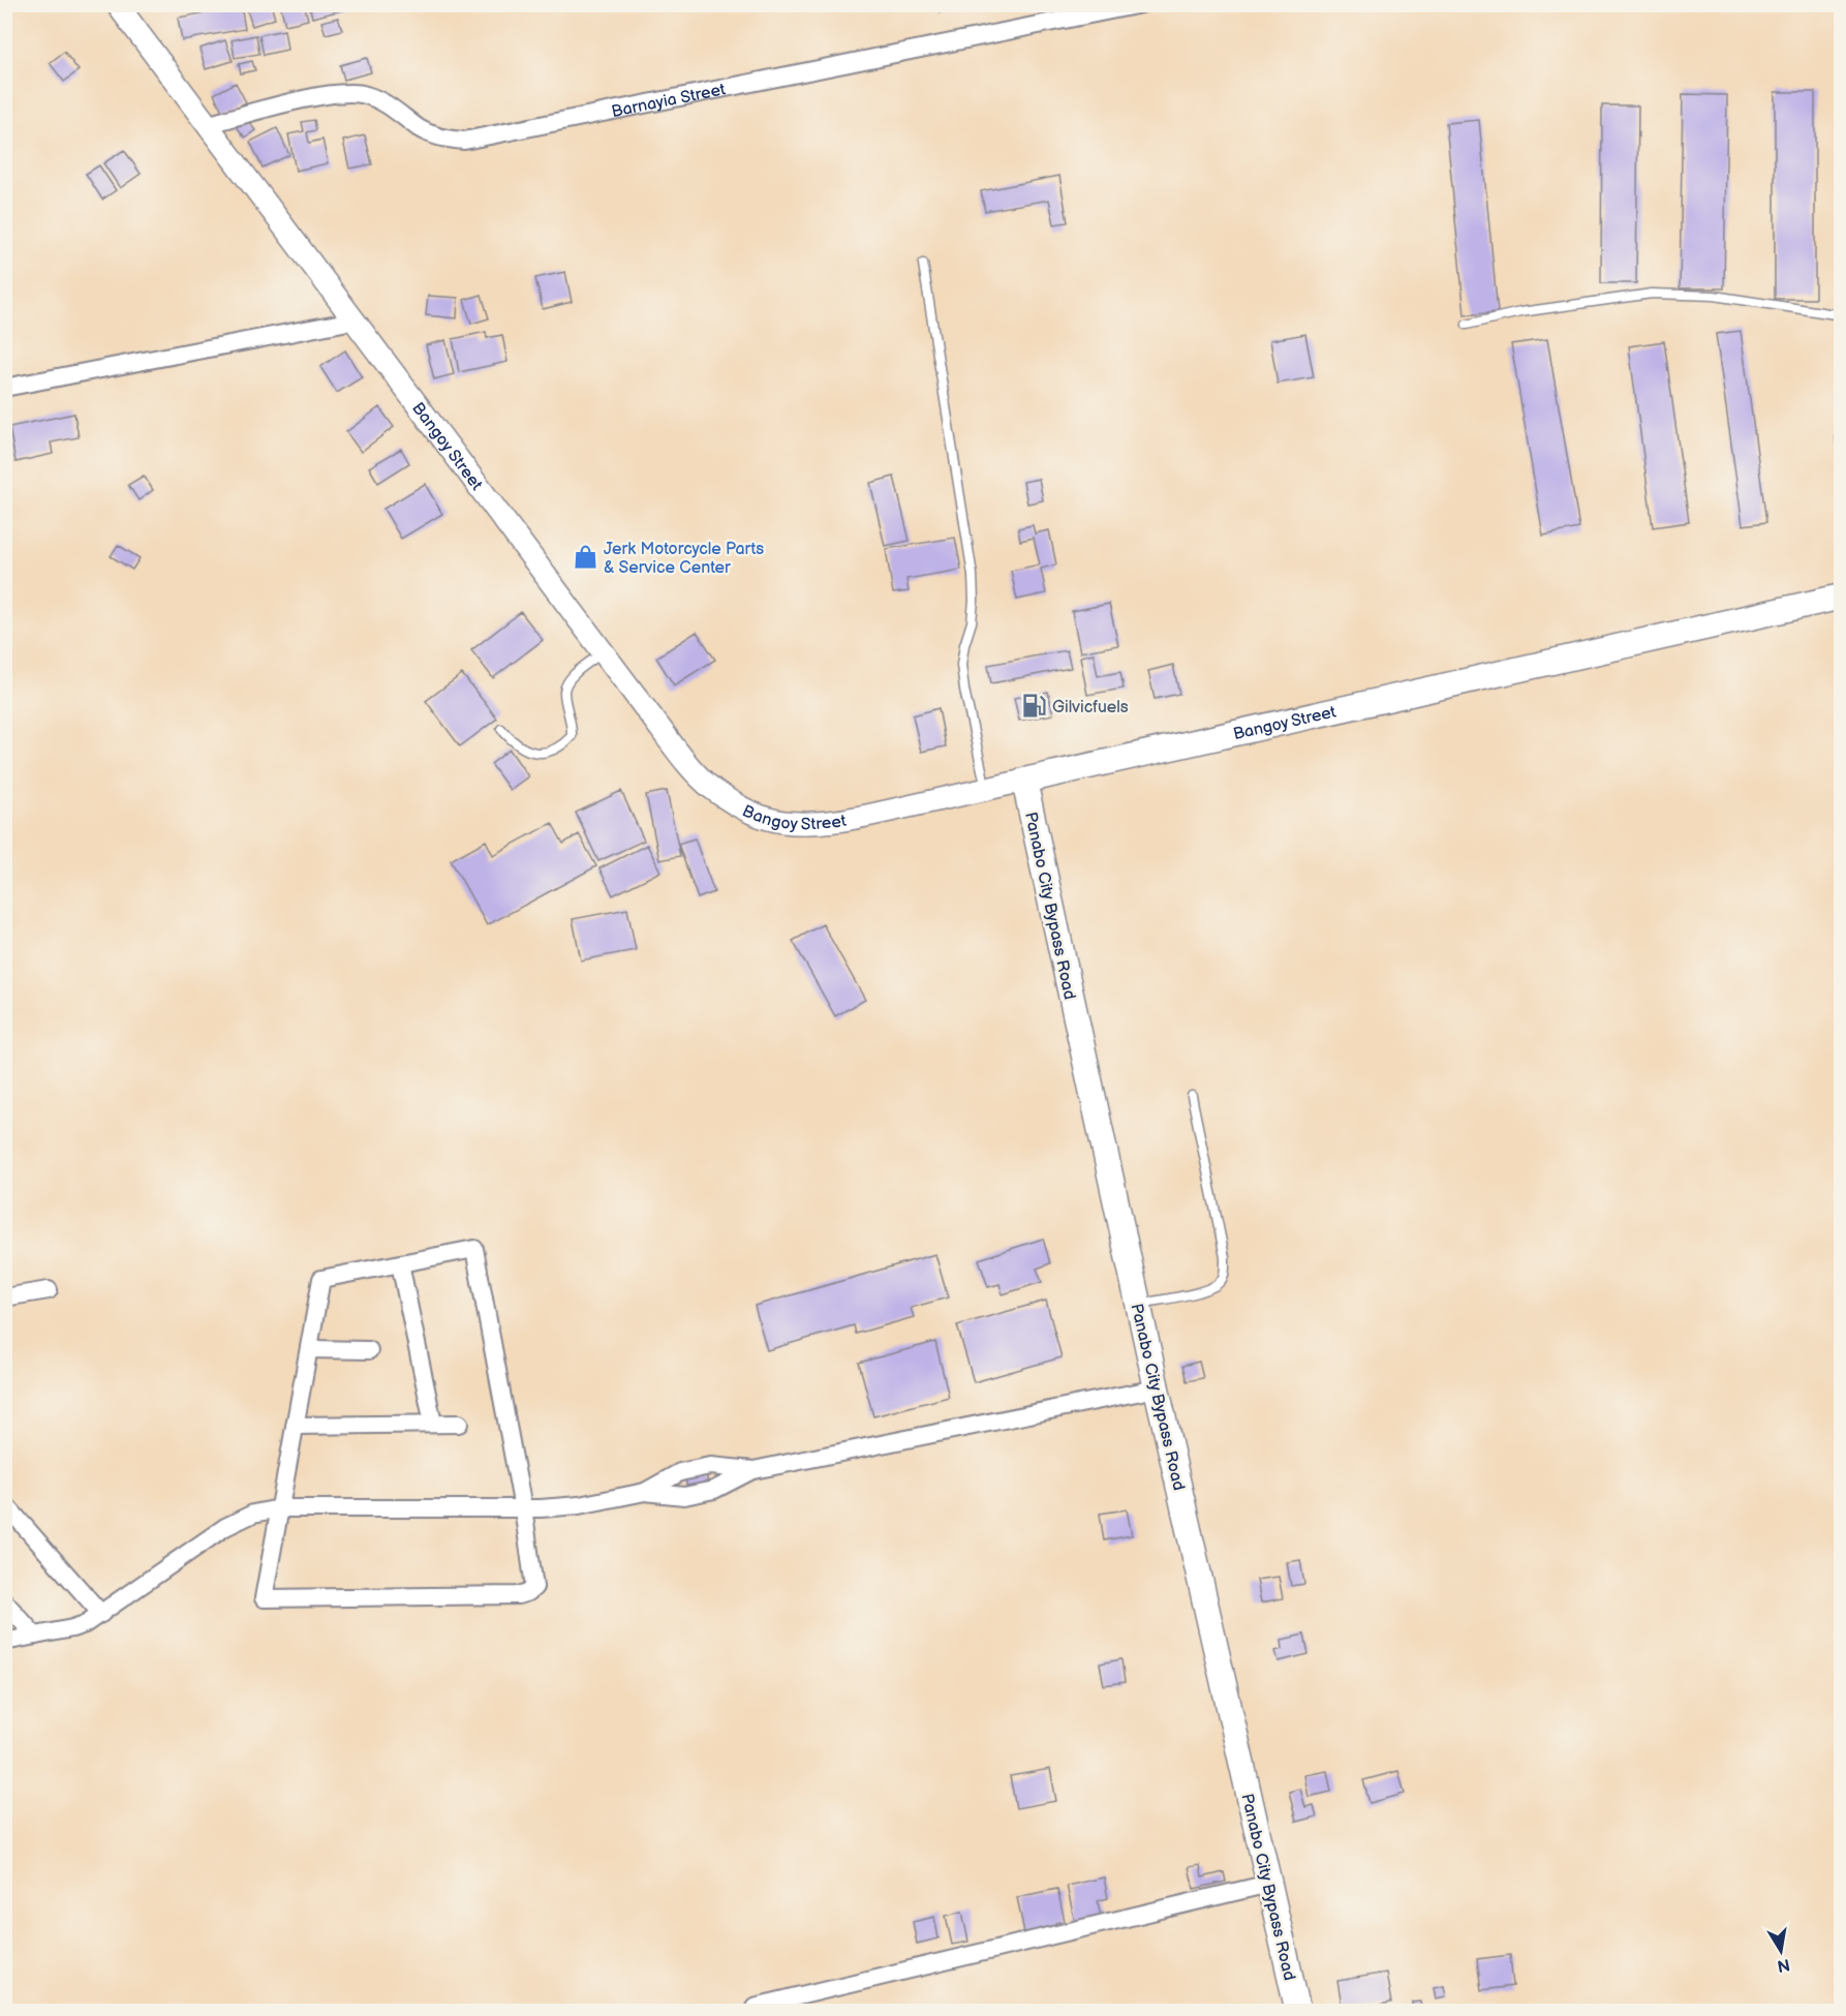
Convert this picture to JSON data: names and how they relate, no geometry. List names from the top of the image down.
{
  "streets": {
    "main road": ["Bangoy Street", "Panabo City Bypass Road"],
    "street": ["Barnayia Street"]
  },
  "crossings": [
    ["Barnayia Street", "Bangoy Street"],
    ["Bangoy Street", "Panabo City Bypass Road"]
  ],
  "places": {
    "shop": ["Jerk Motorcycle Parts & Service Center"],
    "fuel station": ["Gilvicfuels"]
  },
  "north": "bottom"
}
